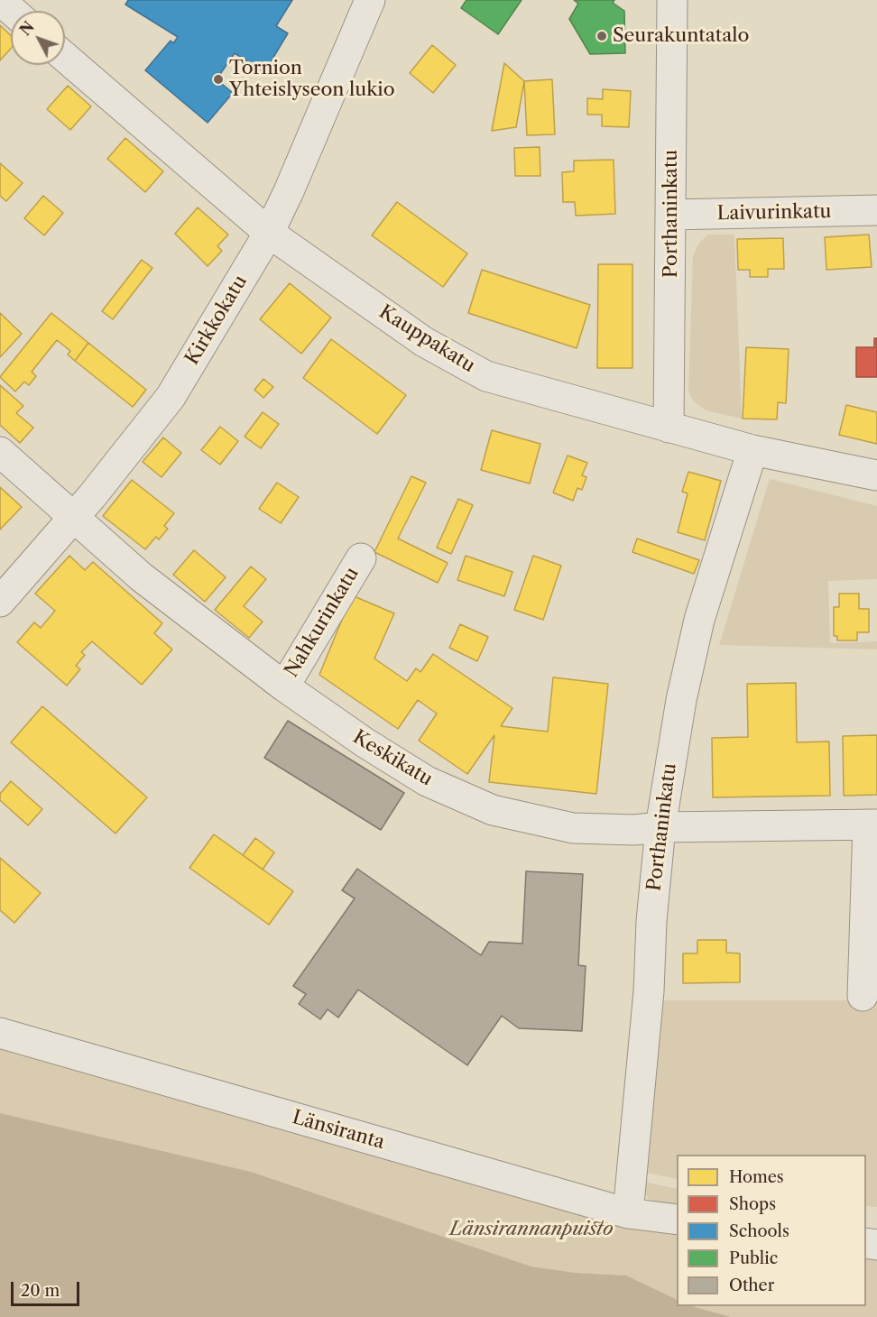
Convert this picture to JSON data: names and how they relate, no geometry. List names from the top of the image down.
{
  "streets": {
    "street": [
      "Laivurinkatu",
      "Porthaninkatu",
      "Kirkkokatu",
      "Kauppakatu",
      "Nahkurinkatu",
      "Keskikatu",
      "Länsiranta"
    ]
  },
  "crossings": [
    ["Laivurinkatu", "Porthaninkatu"],
    ["Porthaninkatu", "Kauppakatu"],
    ["Porthaninkatu", "Keskikatu"],
    ["Porthaninkatu", "Länsiranta"],
    ["Kirkkokatu", "Kauppakatu"],
    ["Kirkkokatu", "Keskikatu"],
    ["Nahkurinkatu", "Keskikatu"]
  ],
  "parks": ["Länsirannanpuisto"],
  "places": ["Seurakuntatalo", "Tornion Yhteislyseon lukio"],
  "legend": [
    "Homes",
    "Shops",
    "Schools",
    "Public",
    "Other"
  ],
  "scale_bar": "20 m",
  "north": "top left"
}
